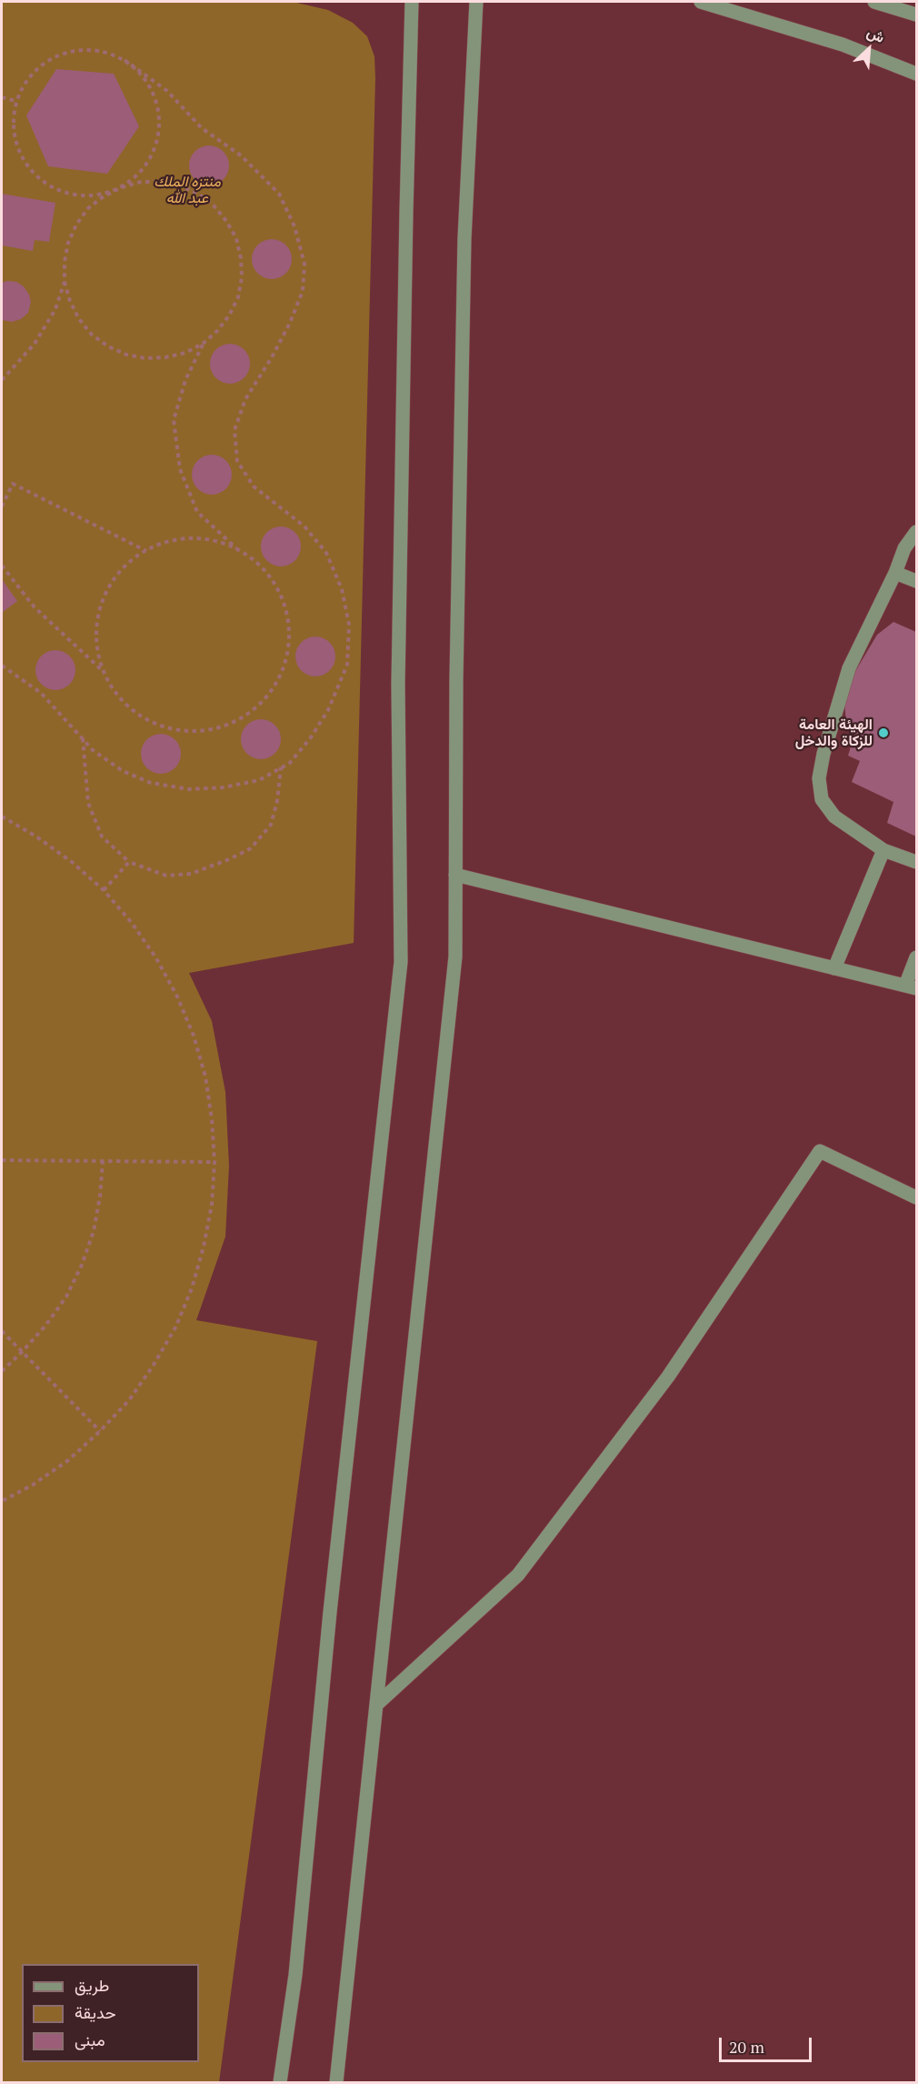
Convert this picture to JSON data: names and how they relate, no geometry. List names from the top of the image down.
{
  "parks": ["منتزه الملك عبد الله"],
  "places": ["الهيئة العامة للزكاة والدخل"],
  "legend": ["طريق", "حديقة", "مبنى"],
  "scale_bar": "20 m",
  "north": "top right"
}
